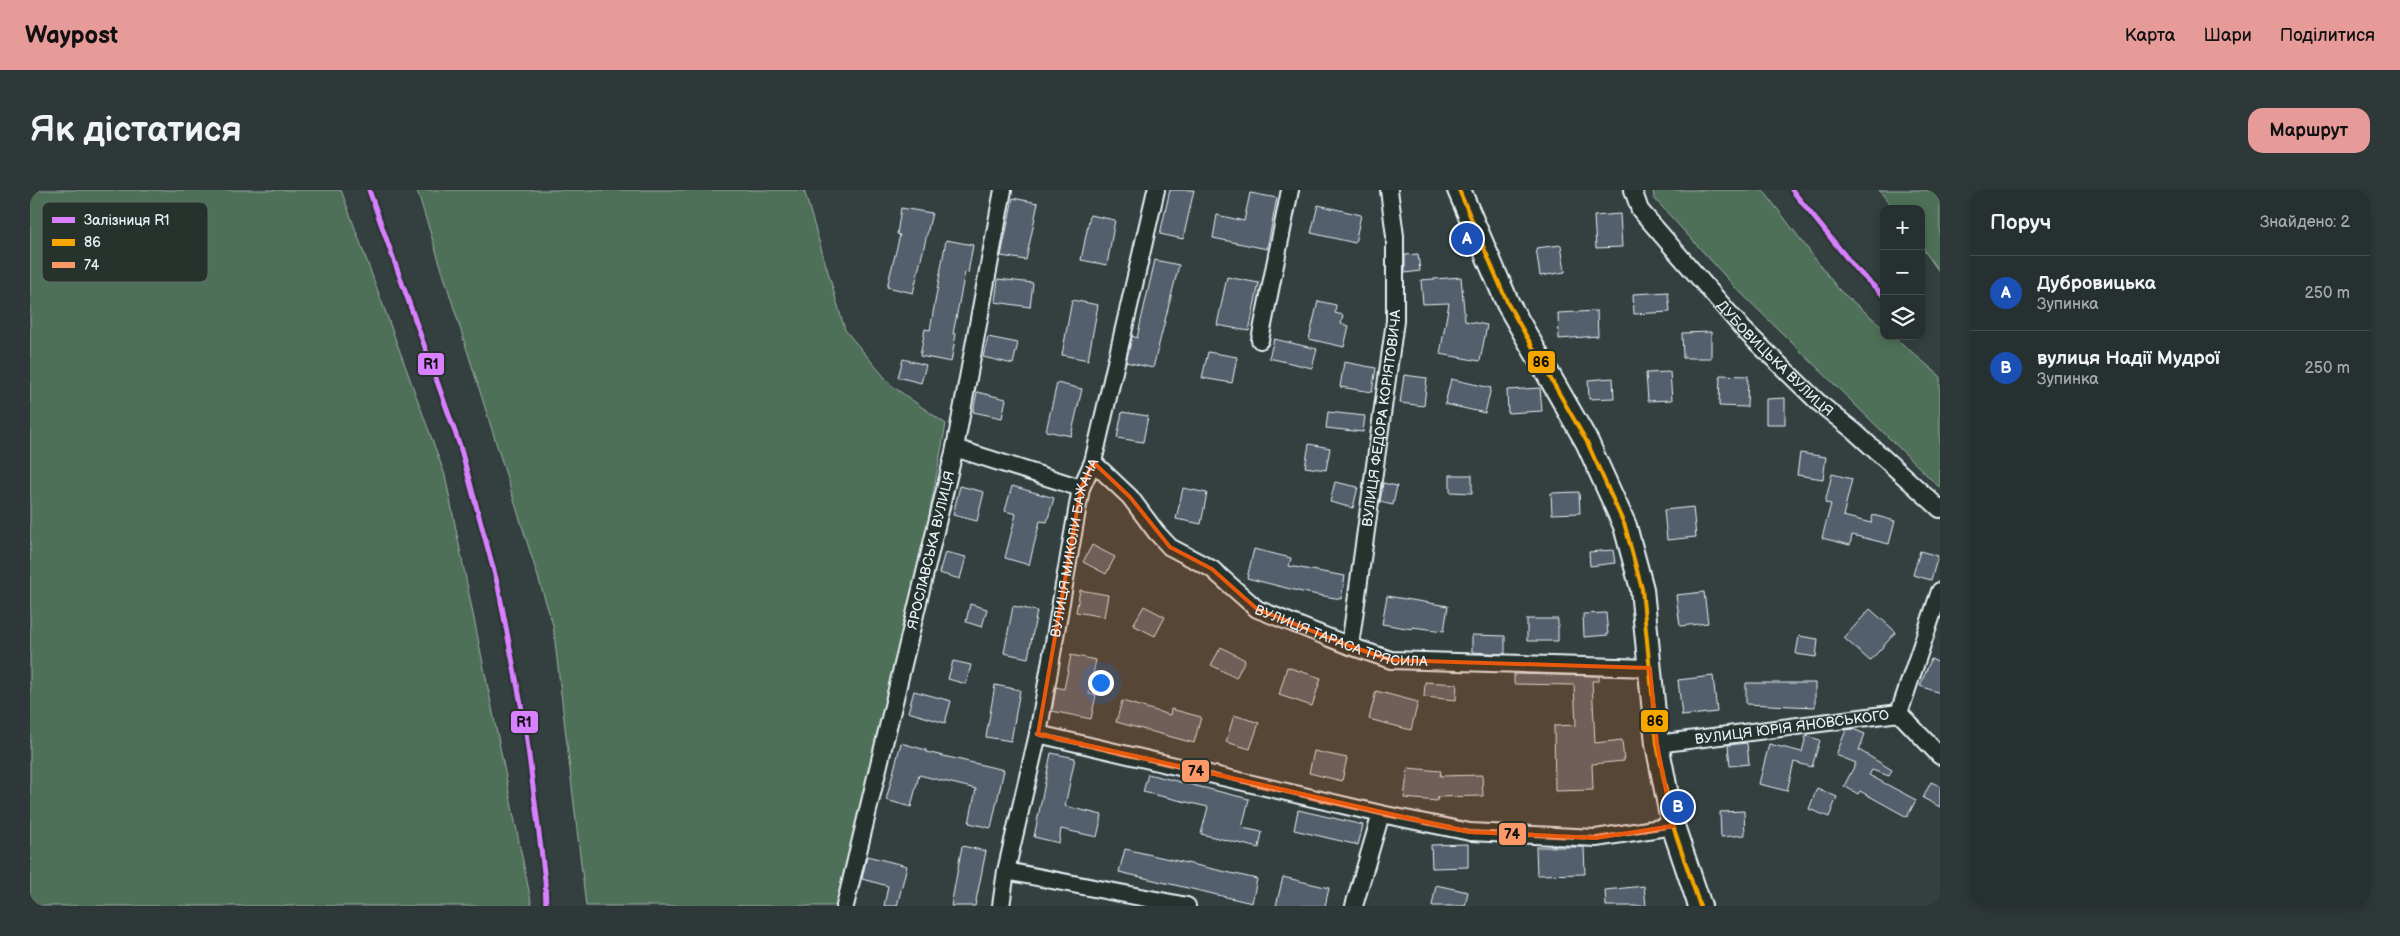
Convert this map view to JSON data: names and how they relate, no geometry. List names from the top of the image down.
{
  "streets": {
    "street": [
      "ДУБОВИЦЬКА ВУЛИЦЯ",
      "ВУЛИЦЯ ФЕДОРА КОРІЯТОВИЧА",
      "ВУЛИЦЯ МИКОЛИ БАЖАНА",
      "ЯРОСЛАВСЬКА ВУЛИЦЯ",
      "ВУЛИЦЯ ТАРАСА ТРЯСИЛА",
      "ВУЛИЦЯ ЮРІЯ ЯНОВСЬКОГО"
    ]
  },
  "crossings": [
    ["ВУЛИЦЯ ФЕДОРА КОРІЯТОВИЧА", "ВУЛИЦЯ ТАРАСА ТРЯСИЛА"],
    ["ВУЛИЦЯ МИКОЛИ БАЖАНА", "ВУЛИЦЯ ТАРАСА ТРЯСИЛА"]
  ],
  "lines": ["rail line R1", "transit line 86", "transit line 74"],
  "legend": ["Залізниця R1", "86", "74"],
  "page": {
    "header": "Waypost",
    "nav": ["Карта", "Шари", "Поділитися"],
    "buttons": "Маршрут",
    "title": "Як дістатися",
    "heading": ["Поруч", "Знайдено: 2"],
    "map_buttons": ["+", "−"],
    "pins": ["A", "B"],
    "list": [
      {
        "mark": "A",
        "name": "Дубровицька",
        "note": "Зупинка",
        "value": "250 m"
      },
      {
        "mark": "B",
        "name": "вулиця Надії Мудрої",
        "note": "Зупинка",
        "value": "250 m"
      }
    ]
  }
}
